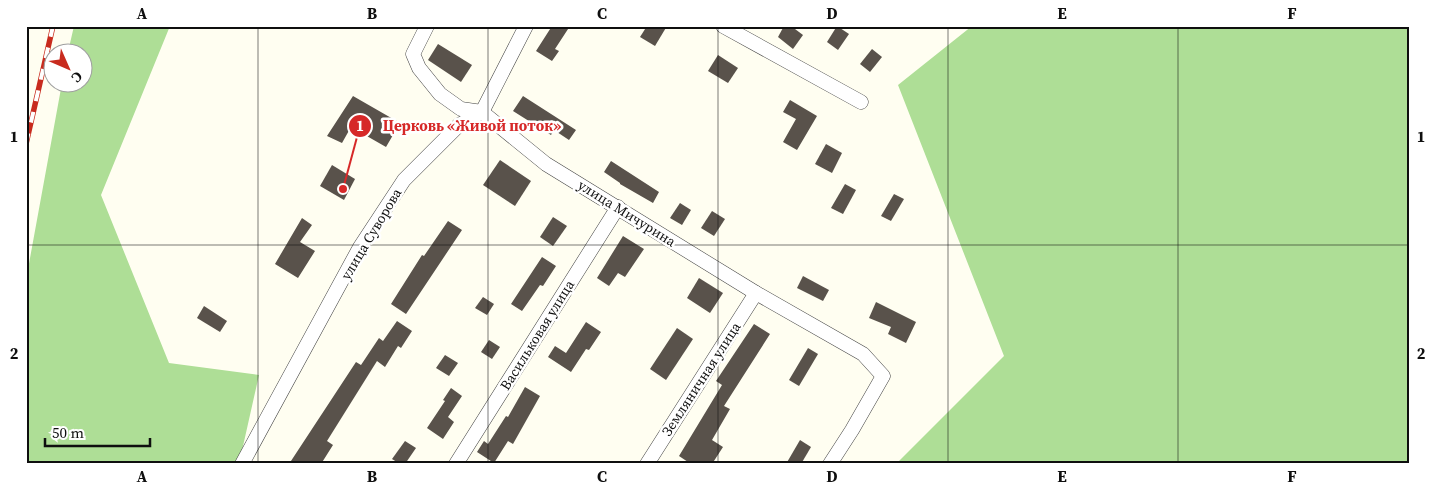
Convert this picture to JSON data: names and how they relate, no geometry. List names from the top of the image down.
{
  "streets": {
    "street": [
      "улица Мичурина",
      "улица Суворова",
      "Васильковая улица",
      "Земляничная улица"
    ]
  },
  "crossings": [
    ["улица Мичурина", "улица Суворова"],
    ["улица Мичурина", "Васильковая улица"],
    ["улица Мичурина", "Земляничная улица"]
  ],
  "places": ["Церковь «Живой поток»"],
  "scale_bar": "50 m",
  "north": "bottom right",
  "grid": {
    "columns": [
      "A",
      "B",
      "C",
      "D",
      "E",
      "F"
    ],
    "rows": ["1", "2"]
  }
}
